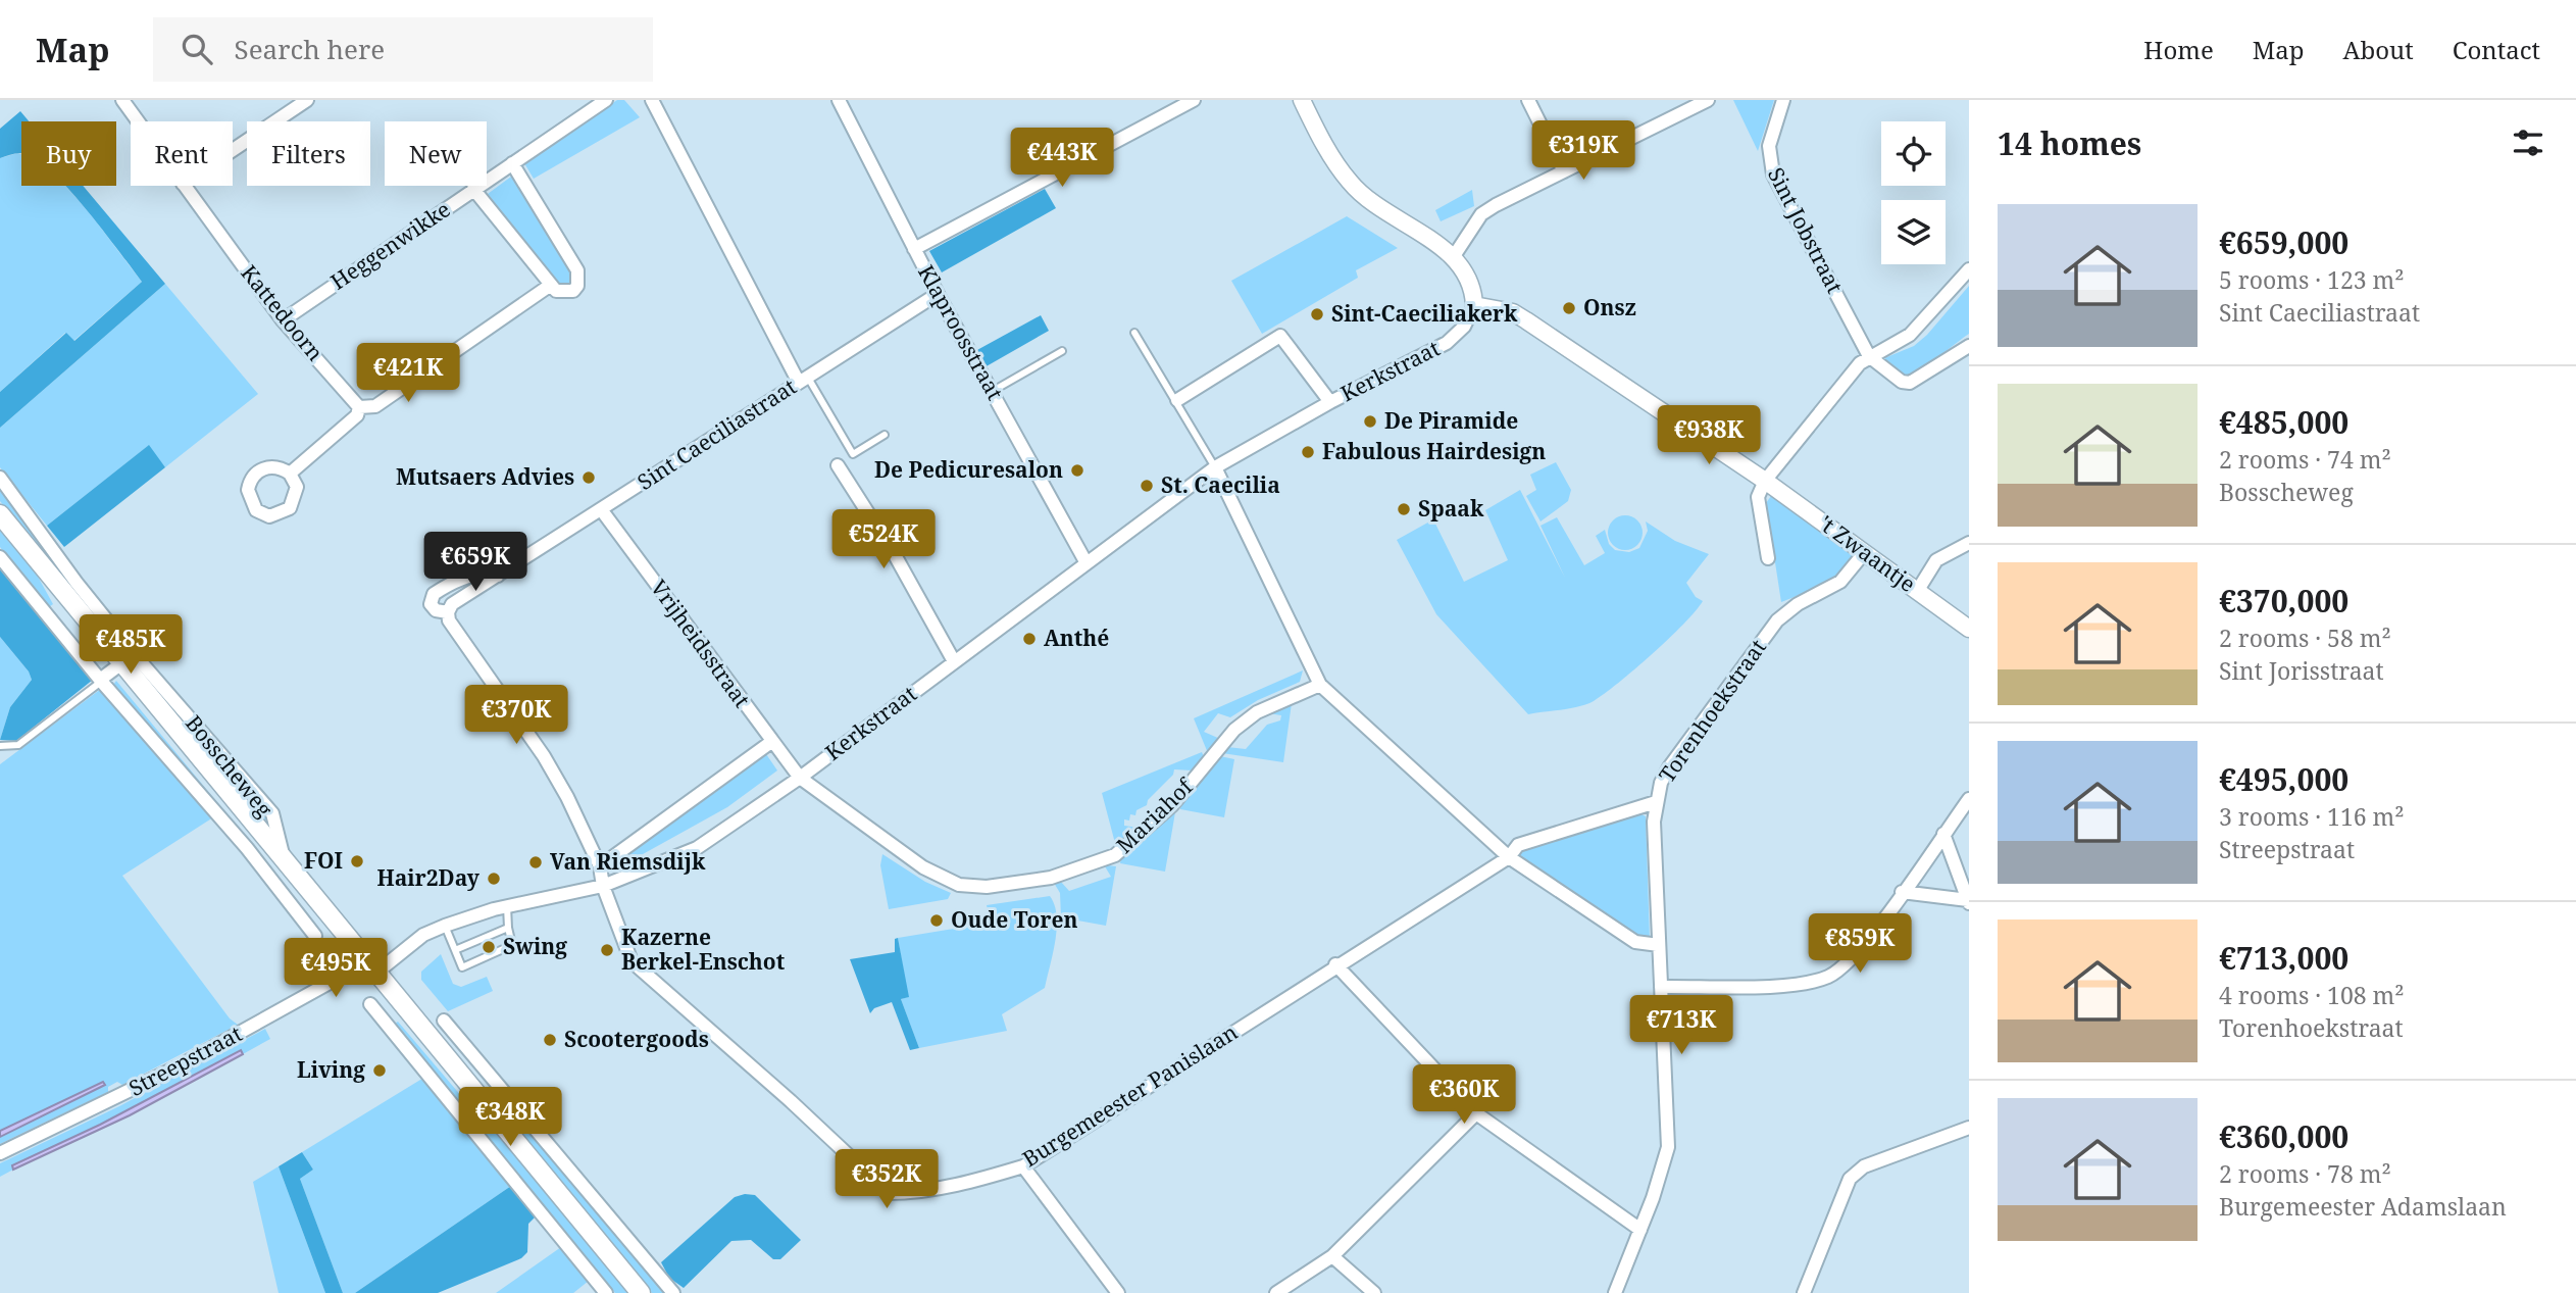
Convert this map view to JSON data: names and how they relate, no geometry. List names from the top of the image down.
{
  "streets": {
    "main road": ["Bosscheweg"],
    "street": [
      "Sint Jobstraat",
      "Heggenwikke",
      "Kattedoorn",
      "Klaproosstraat",
      "Kerkstraat",
      "Sint Caeciliastraat",
      "'t Zwaantje",
      "Vrijheidsstraat",
      "Torenhoekstraat",
      "Mariahof",
      "Streepstraat",
      "Burgemeester Panislaan"
    ]
  },
  "crossings": [
    ["Heggenwikke", "Kattedoorn"],
    ["Klaproosstraat", "Kerkstraat"],
    ["Klaproosstraat", "Sint Caeciliastraat"],
    ["Kerkstraat", "'t Zwaantje"],
    ["Kerkstraat", "Vrijheidsstraat"],
    ["Kerkstraat", "Bosscheweg"],
    ["Kerkstraat", "Mariahof"],
    ["Kerkstraat", "Streepstraat"],
    ["Kerkstraat", "Burgemeester Panislaan"],
    ["Sint Caeciliastraat", "Vrijheidsstraat"],
    ["'t Zwaantje", "Torenhoekstraat"],
    ["Vrijheidsstraat", "Mariahof"],
    ["Torenhoekstraat", "Burgemeester Panislaan"],
    ["Bosscheweg", "Streepstraat"]
  ],
  "places": [
    "Onsz",
    "Sint-Caeciliakerk",
    "De Piramide",
    "Fabulous Hairdesign",
    "De Pedicuresalon",
    "Mutsaers Advies",
    "St. Caecilia",
    "Spaak",
    "Anthé",
    "FOI",
    "Van Riemsdijk",
    "Hair2Day",
    "Oude Toren",
    "Swing",
    "Kazerne Berkel-Enschot",
    "Scootergoods",
    "Living"
  ],
  "page": {
    "header": "Map",
    "search": "Search here",
    "nav": [
      "Home",
      "Map",
      "About",
      "Contact"
    ],
    "heading": "14 homes",
    "price": [
      "€319K",
      "€443K",
      "€421K",
      "€938K",
      "€524K",
      "€659K",
      "€485K",
      "€370K",
      "€859K",
      "€495K",
      "€713K",
      "€360K",
      "€348K",
      "€352K"
    ],
    "chip": [
      "Buy",
      "Rent",
      "Filters",
      "New"
    ],
    "list": [
      {
        "name": "€659,000",
        "note": "5 rooms · 123 m² · Sint Caeciliastraat"
      },
      {
        "name": "€485,000",
        "note": "2 rooms · 74 m² · Bosscheweg"
      },
      {
        "name": "€370,000",
        "note": "2 rooms · 58 m² · Sint Jorisstraat"
      },
      {
        "name": "€495,000",
        "note": "3 rooms · 116 m² · Streepstraat"
      },
      {
        "name": "€713,000",
        "note": "4 rooms · 108 m² · Torenhoekstraat"
      },
      {
        "name": "€360,000",
        "note": "2 rooms · 78 m² · Burgemeester Adamslaan"
      }
    ]
  }
}
